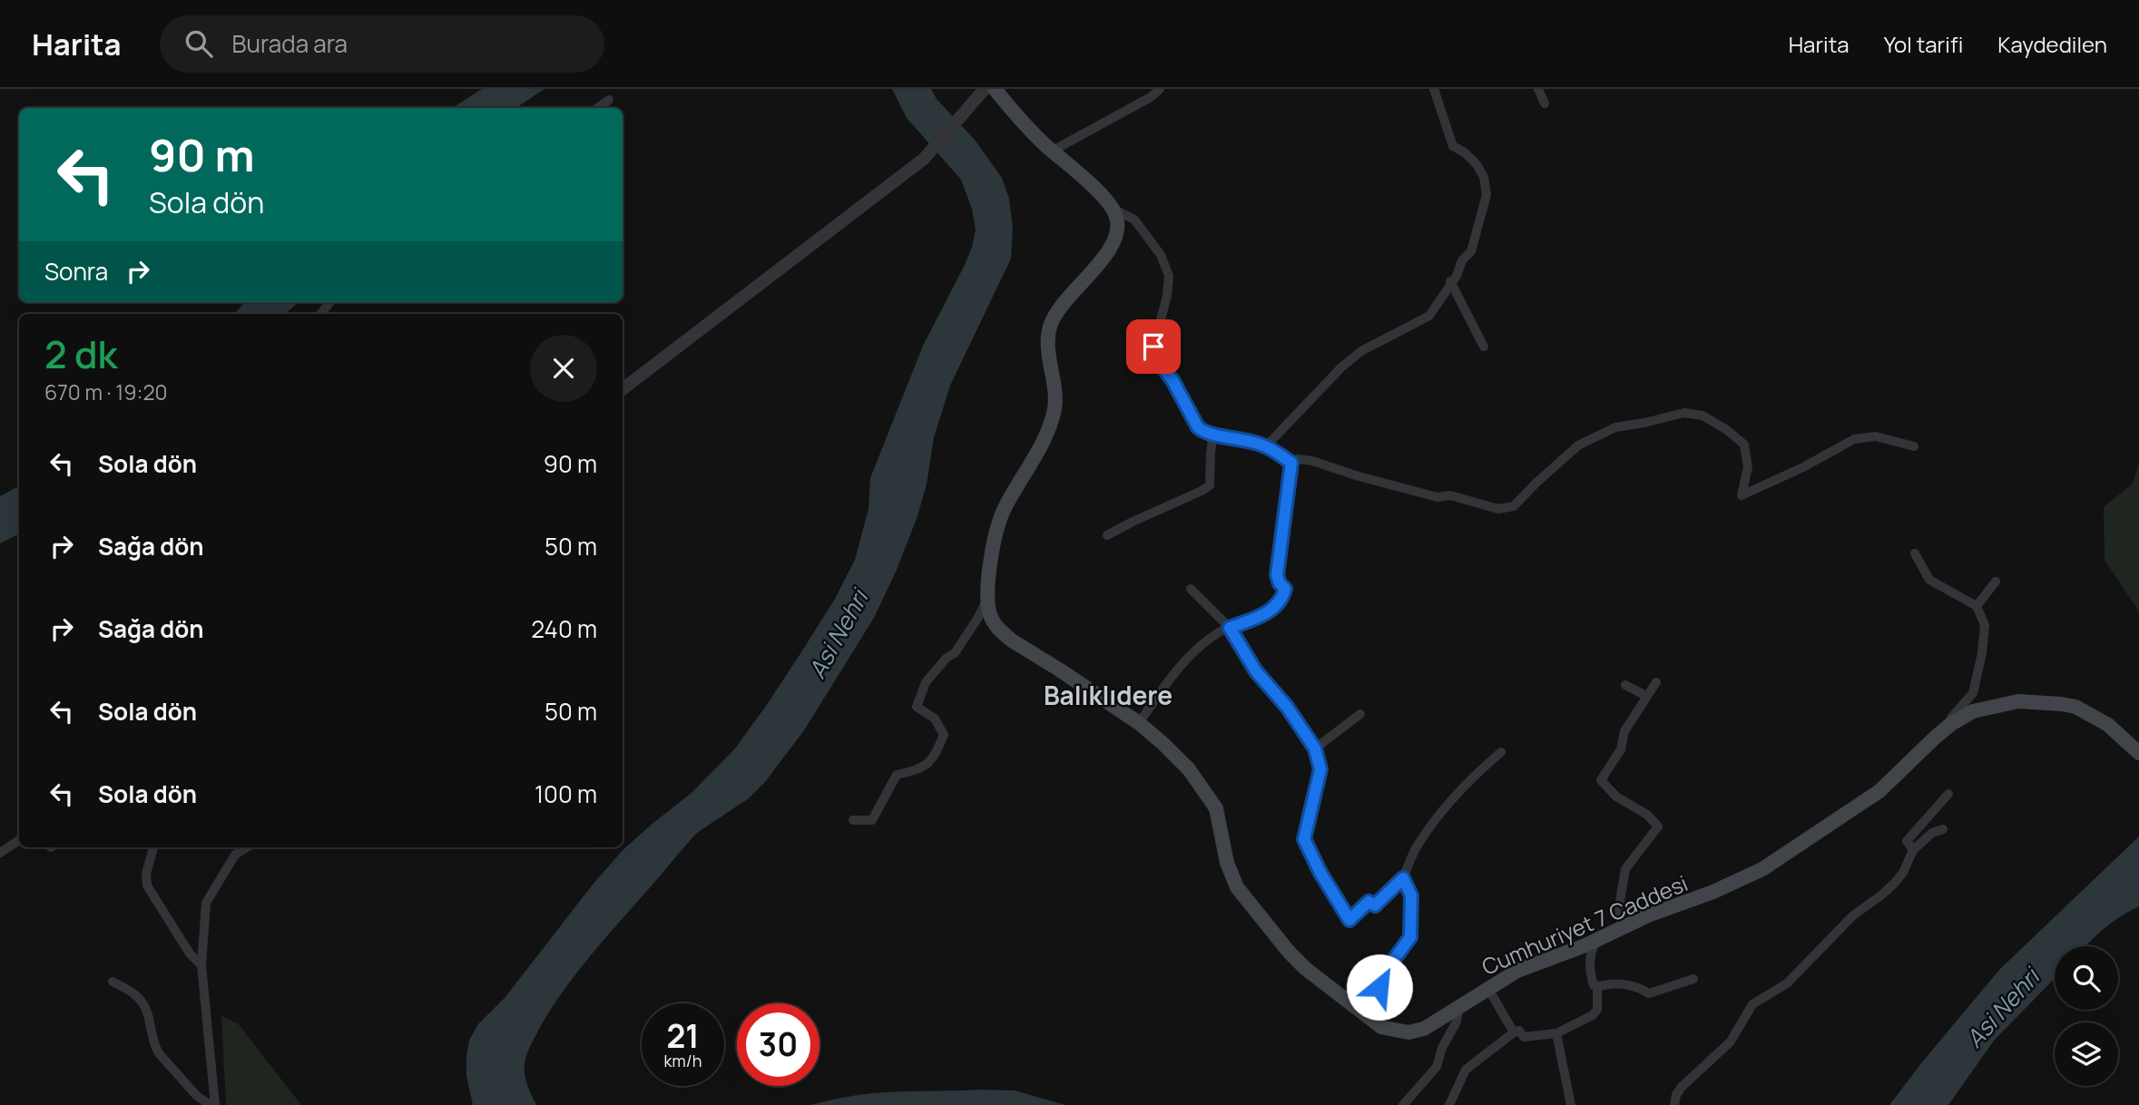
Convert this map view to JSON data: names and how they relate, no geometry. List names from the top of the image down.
{
  "streets": {
    "main road": ["Cumhuriyet 7 Caddesi"]
  },
  "districts": ["Balıklıdere"],
  "water": ["Asi Nehri"],
  "page": {
    "header": "Harita",
    "search": "Burada ara",
    "nav": ["Harita", "Yol tarifi", "Kaydedilen"],
    "turn": ["90 m", "Sola dön"],
    "then": "Sonra",
    "heading": ["2 dk", "670 m · 19:20"],
    "list": [
      {
        "name": "Sola dön",
        "value": "90 m"
      },
      {
        "name": "Sağa dön",
        "value": "50 m"
      },
      {
        "name": "Sağa dön",
        "value": "240 m"
      },
      {
        "name": "Sola dön",
        "value": "50 m"
      },
      {
        "name": "Sola dön",
        "value": "100 m"
      }
    ],
    "speed": "21 km/h",
    "limit": "30"
  }
}
